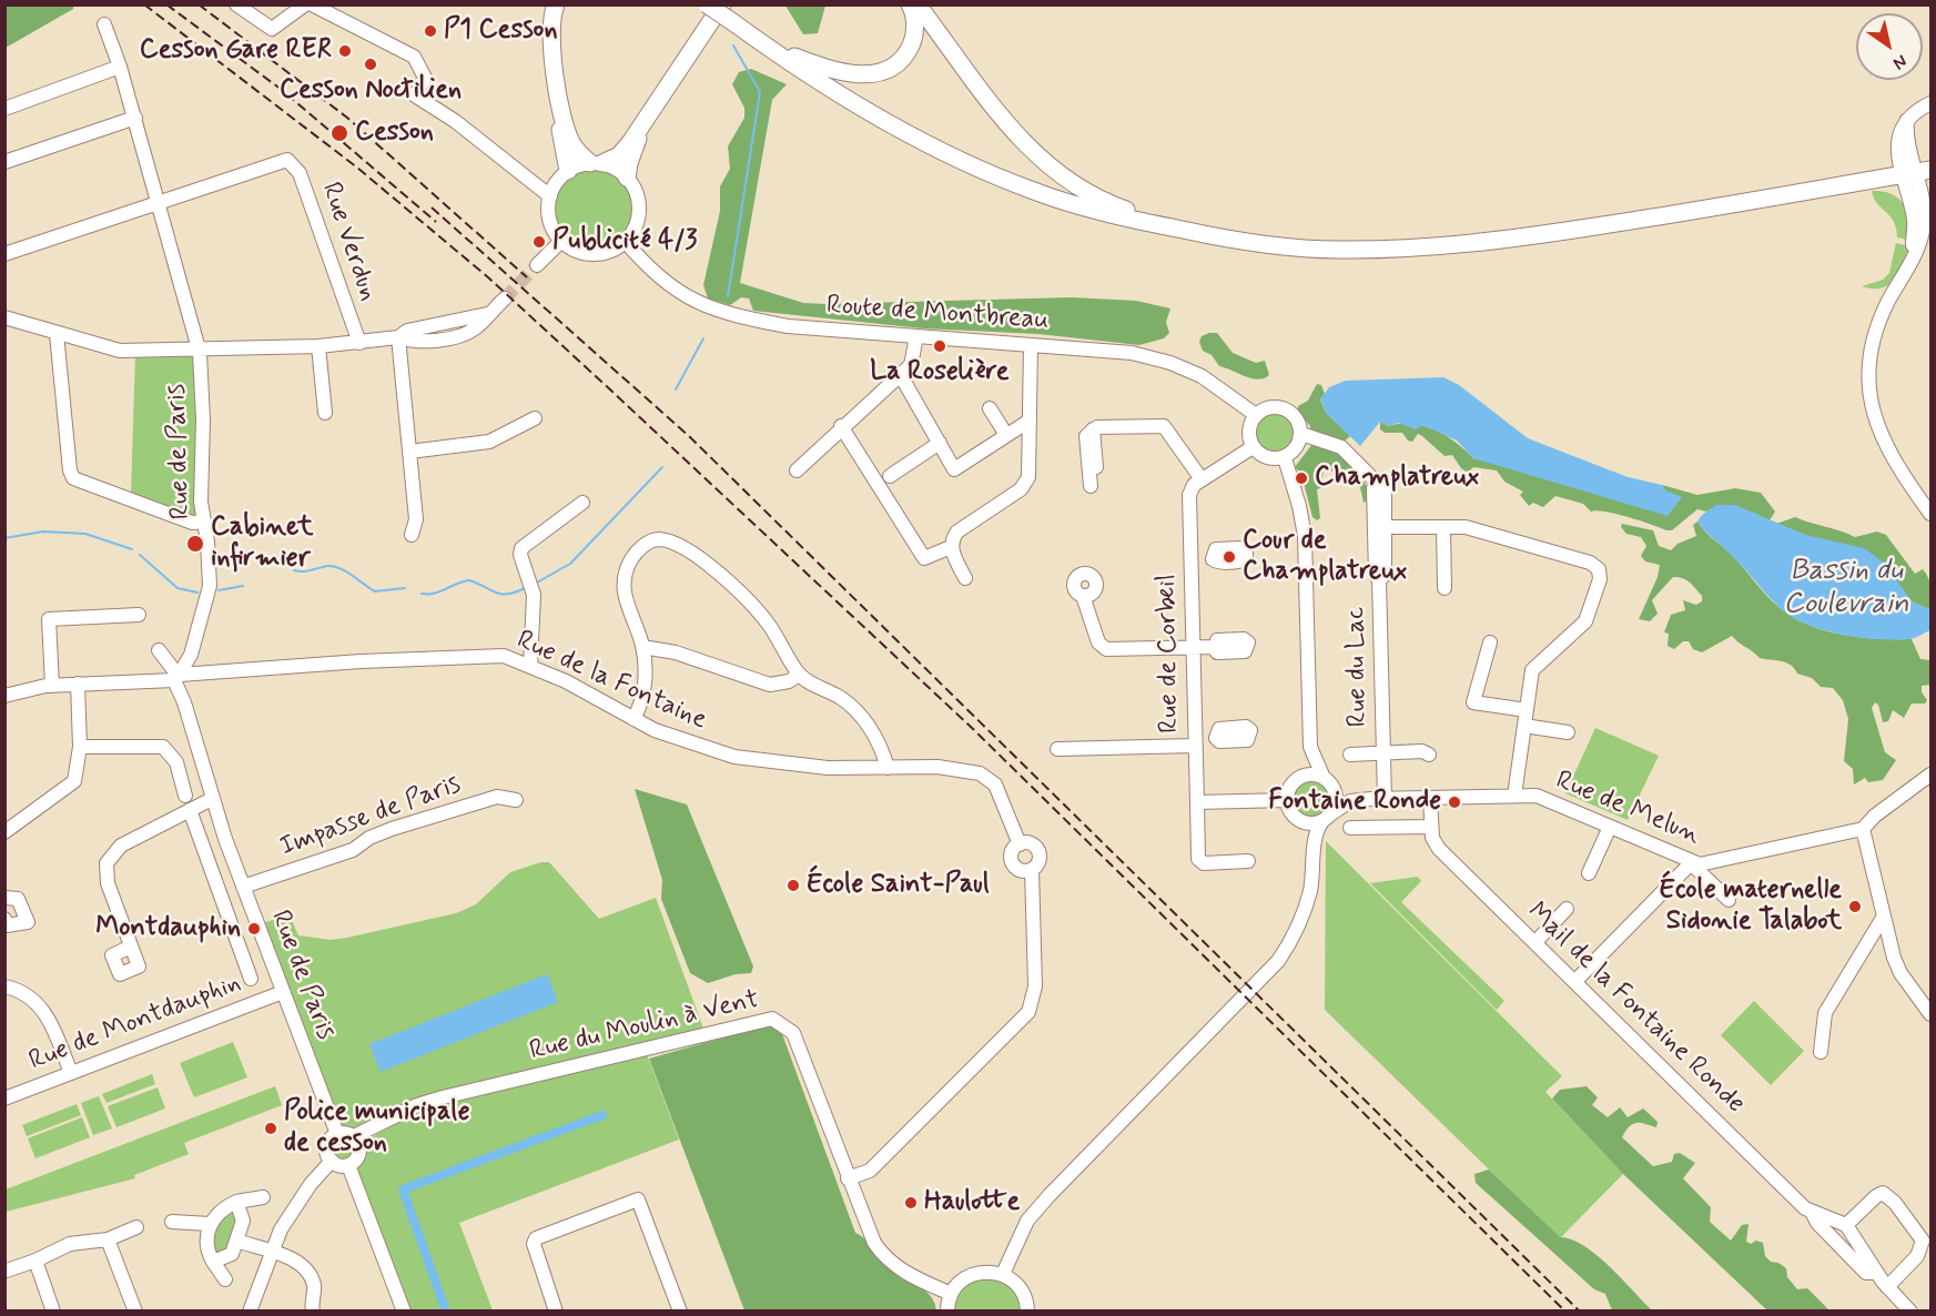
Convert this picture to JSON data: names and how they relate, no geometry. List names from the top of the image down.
{
  "streets": {
    "street": [
      "Rue Verdun",
      "Route de Montbreau",
      "Rue de Paris",
      "Rue de Corbeil",
      "Rue du Lac",
      "Rue de la Fontaine",
      "Rue de Melun",
      "Impasse de Paris",
      "Mail de la Fontaine Ronde",
      "Rue de Montdauphin",
      "Rue du Moulin à Vent"
    ]
  },
  "crossings": [
    ["Rue Verdun", "Rue de Paris"],
    ["Route de Montbreau", "Rue du Lac"],
    ["Rue de Paris", "Rue de la Fontaine"],
    ["Rue de Paris", "Impasse de Paris"],
    ["Rue de Paris", "Rue de Montdauphin"],
    ["Rue de Paris", "Rue du Moulin à Vent"],
    ["Rue du Lac", "Rue de Melun"],
    ["Rue de Melun", "Mail de la Fontaine Ronde"]
  ],
  "water": ["Bassin du Coulevrain"],
  "places": [
    "P1 Cesson",
    "Cesson Gare RER",
    "Cesson Noctilien",
    "Cesson",
    "Publicité 4/3",
    "La Roselière",
    "Champlatreux",
    "Cabinet infirmier",
    "Cour de Champlatreux",
    "Fontaine Ronde",
    "École Saint-Paul",
    "École maternelle Sidonie Talabot",
    "Montdauphin",
    "Police municipale de cesson",
    "Haulotte"
  ],
  "north": "bottom right"
}
